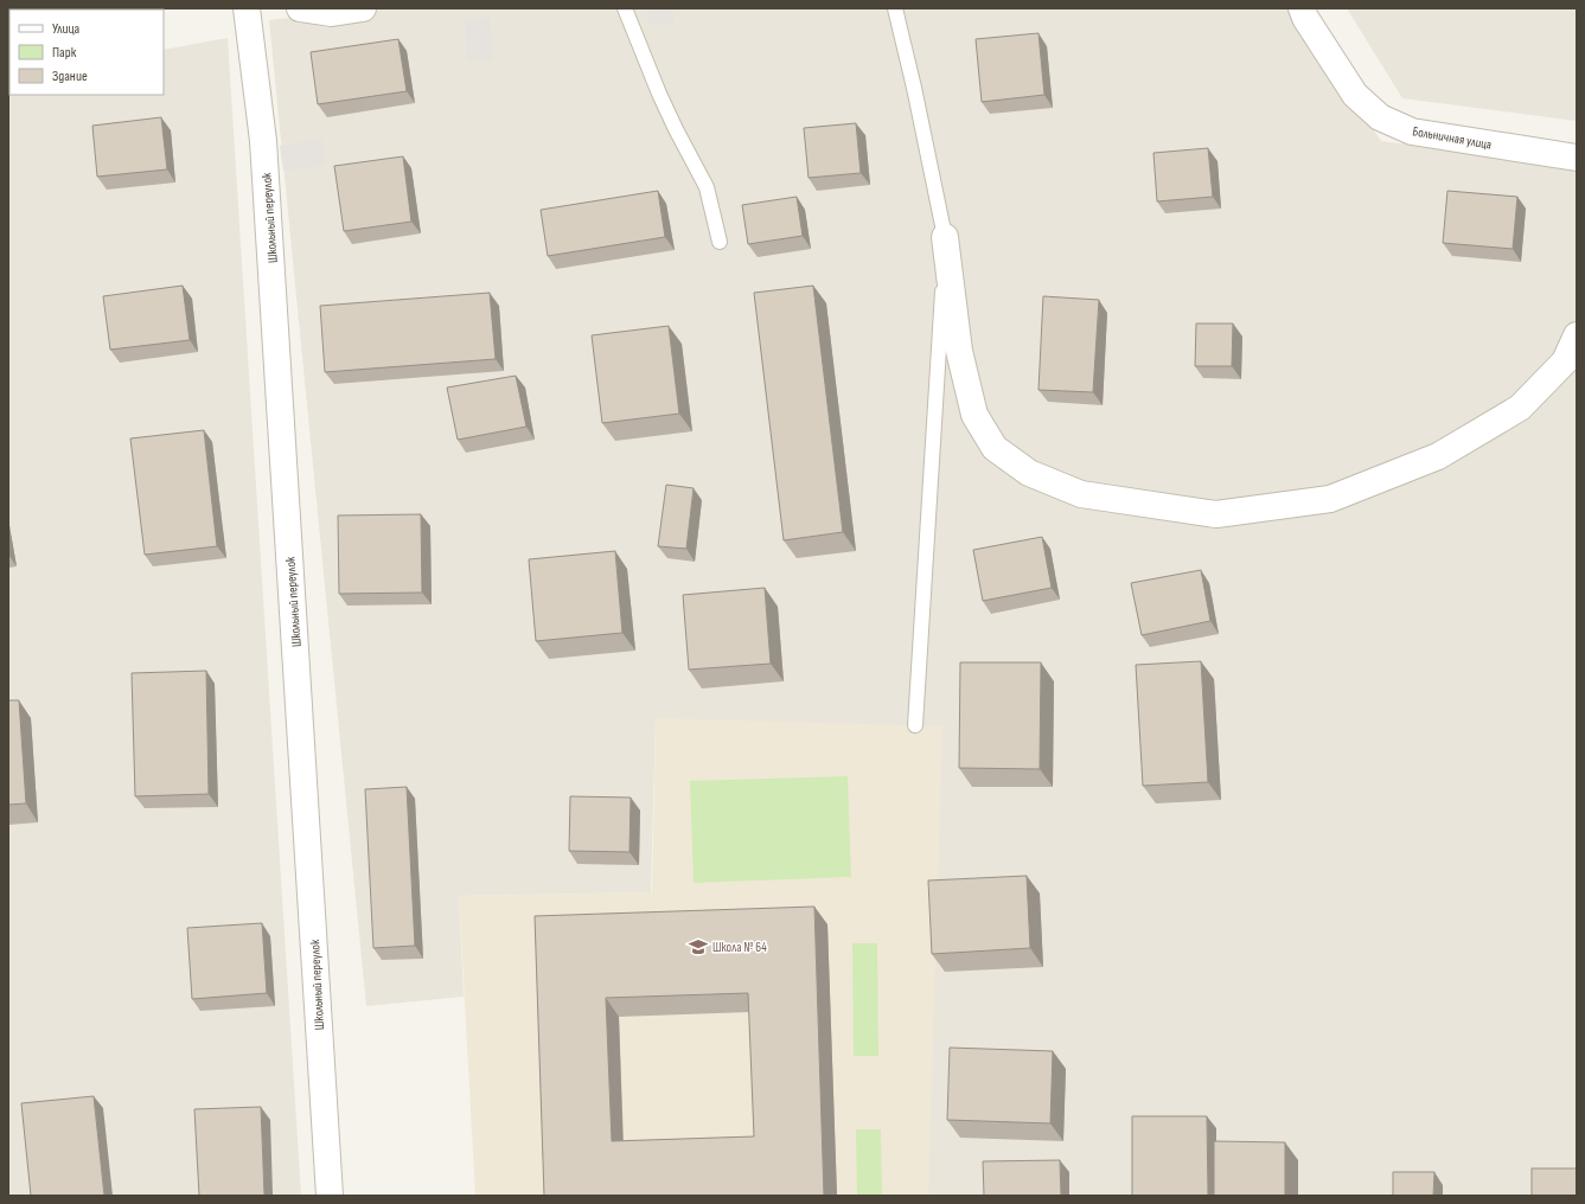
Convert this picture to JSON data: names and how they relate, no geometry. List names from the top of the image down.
{
  "streets": {
    "street": ["Больничная улица", "Школьный переулок"]
  },
  "places": {
    "school or university": ["Школа № 64"]
  },
  "legend": ["Улица", "Парк", "Здание"]
}
